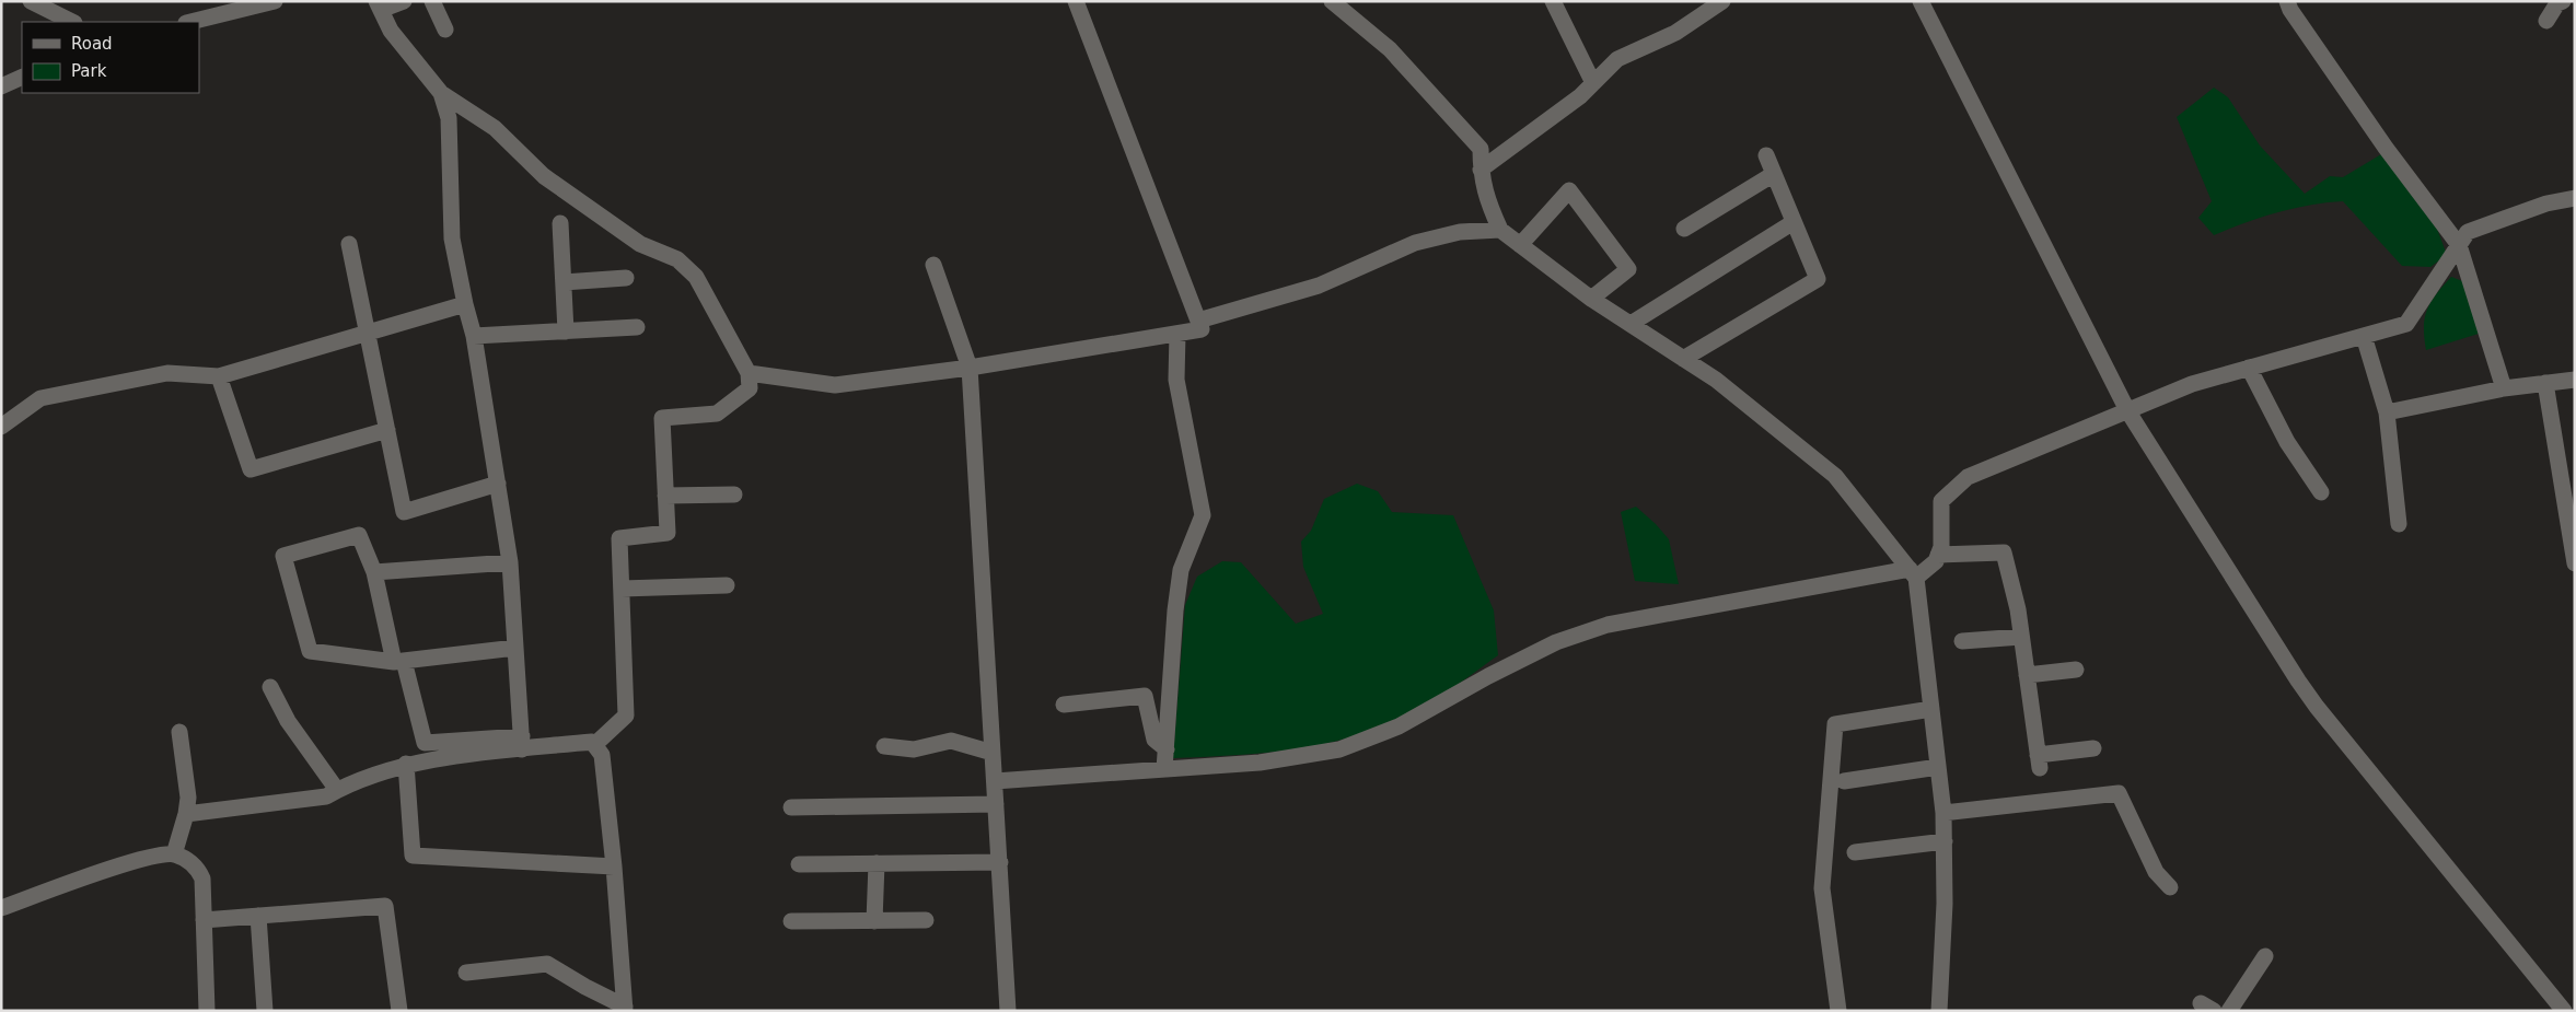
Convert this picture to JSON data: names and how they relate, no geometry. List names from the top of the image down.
{
  "legend": ["Road", "Park"]
}
